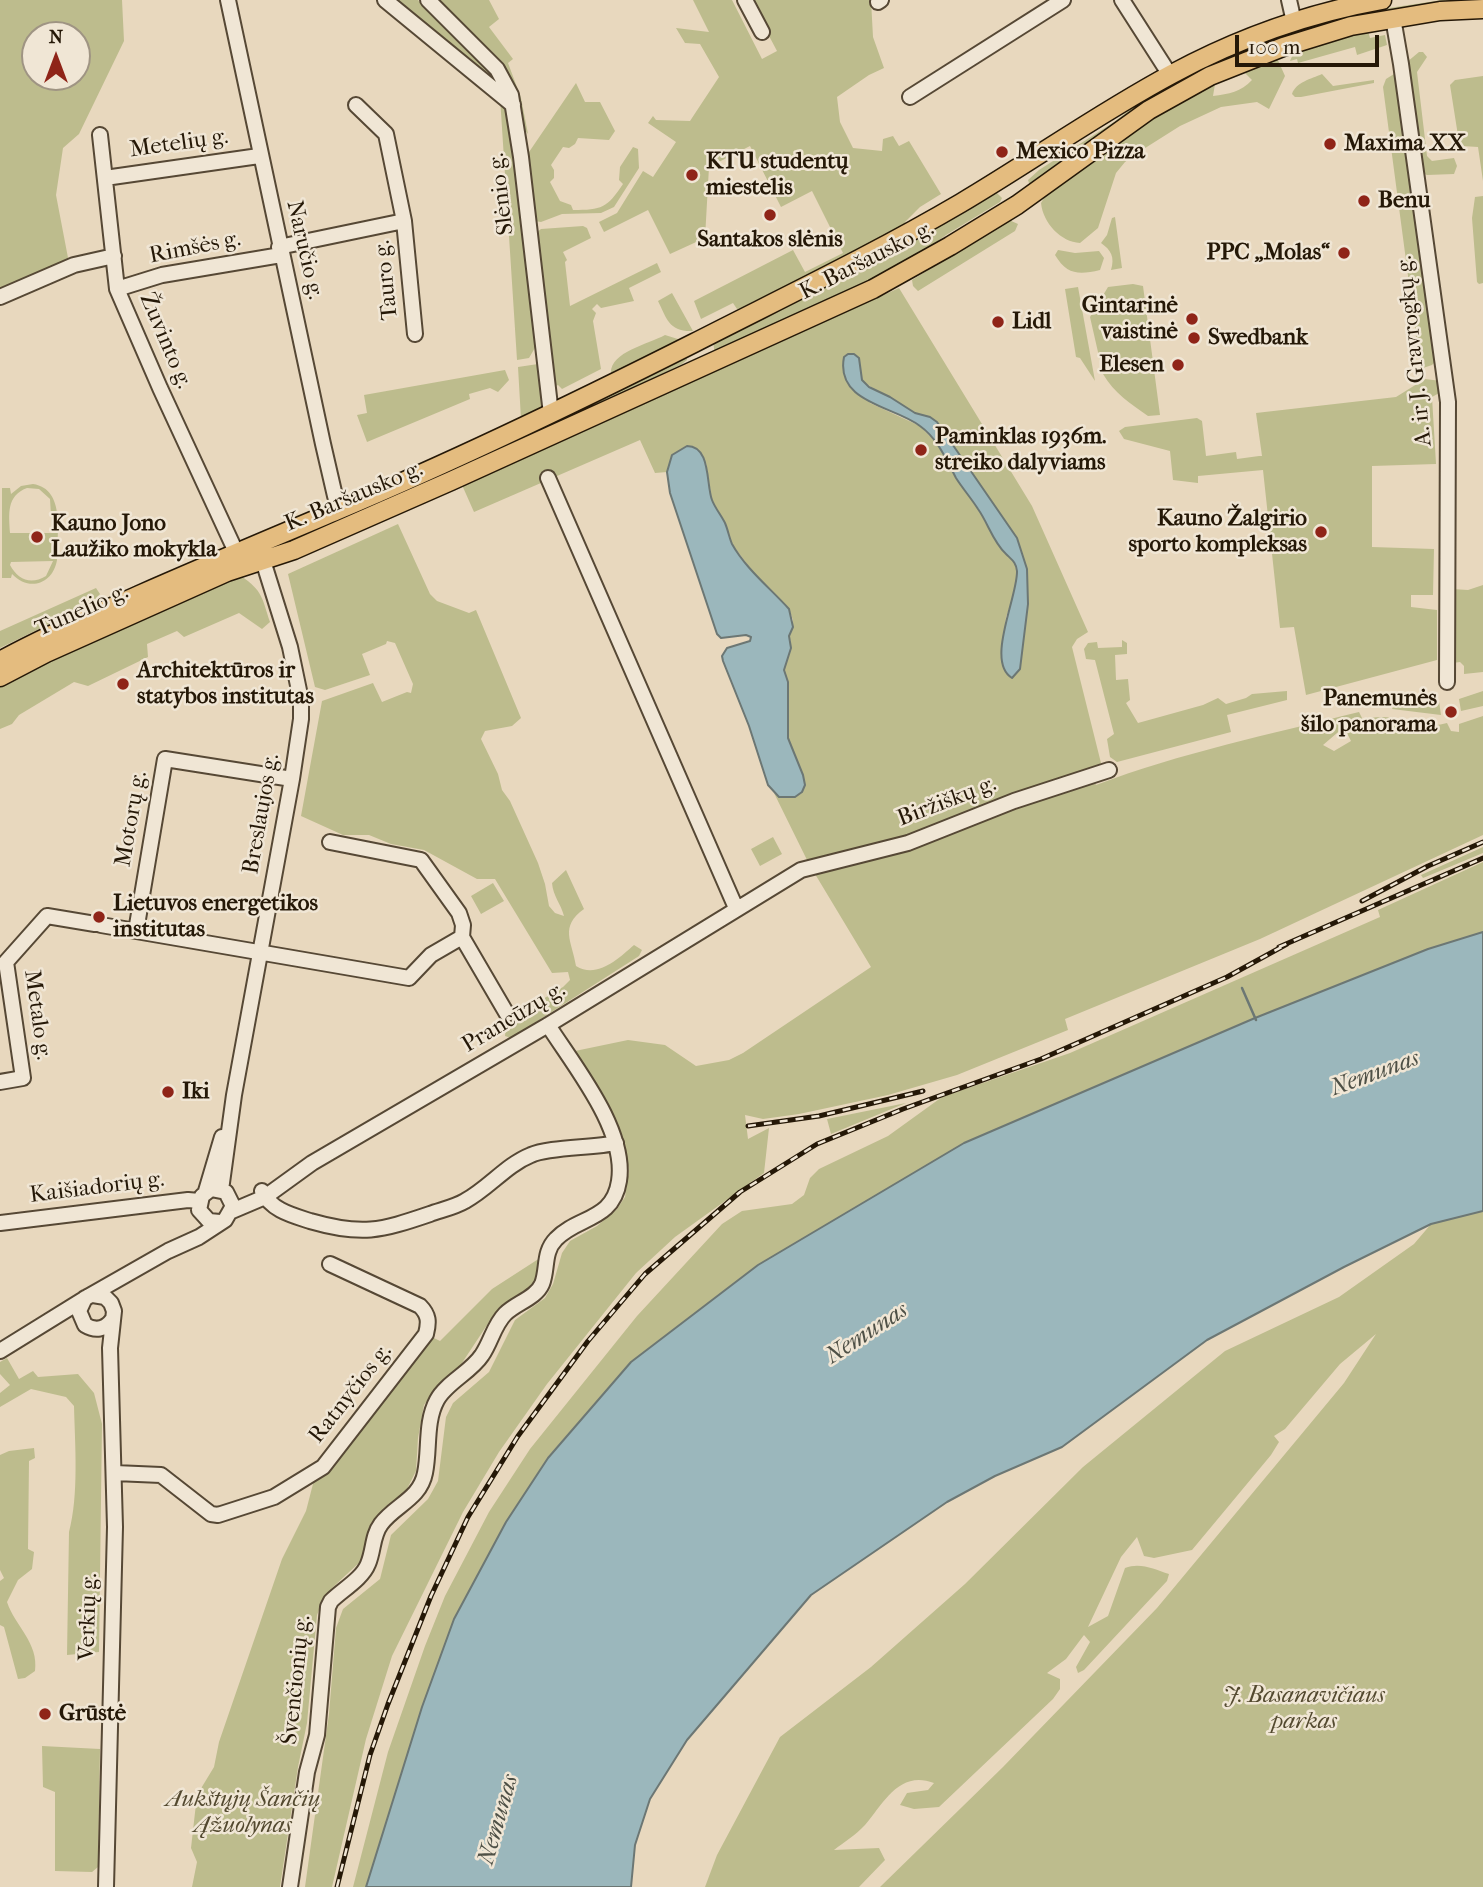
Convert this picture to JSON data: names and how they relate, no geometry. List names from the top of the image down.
{
  "streets": {
    "main road": ["K. Baršausko g.", "Tunelio g."],
    "street": [
      "Metelių g.",
      "Slėnio g.",
      "Rimšės g.",
      "Naručio g.",
      "Tauro g.",
      "Žuvinto g.",
      "A. ir J. Gravrogkų g.",
      "Biržiškų g.",
      "Breslaujos g.",
      "Motorų g.",
      "Metalo g.",
      "Prancūzų g.",
      "Kaišiadorių g.",
      "Ratnyčios g.",
      "Verkių g.",
      "Švenčionių g."
    ]
  },
  "crossings": [
    ["Metelių g.", "Naručio g."],
    ["Metelių g.", "Žuvinto g."],
    ["Slėnio g.", "K. Baršausko g."],
    ["Rimšės g.", "Naručio g."],
    ["Rimšės g.", "Tauro g."],
    ["Rimšės g.", "Žuvinto g."],
    ["Naručio g.", "K. Baršausko g."],
    ["Naručio g.", "Tauro g."],
    ["K. Baršausko g.", "A. ir J. Gravrogkų g."],
    ["K. Baršausko g.", "Tunelio g."],
    ["K. Baršausko g.", "Breslaujos g."],
    ["Žuvinto g.", "Tunelio g."],
    ["Tunelio g.", "Breslaujos g."],
    ["Biržiškų g.", "Prancūzų g."],
    ["Breslaujos g.", "Motorų g."],
    ["Breslaujos g.", "Metalo g."],
    ["Breslaujos g.", "Prancūzų g."],
    ["Breslaujos g.", "Kaišiadorių g."],
    ["Motorų g.", "Metalo g."],
    ["Prancūzų g.", "Kaišiadorių g."],
    ["Prancūzų g.", "Verkių g."],
    ["Prancūzų g.", "Švenčionių g."],
    ["Ratnyčios g.", "Verkių g."]
  ],
  "water": ["Nemunas"],
  "parks": ["J. Basanavičiaus parkas", "Aukštųjų Šančių Ąžuolynas"],
  "places": [
    "Maxima XX",
    "Mexico Pizza",
    "KTU studentų miestelis",
    "Benu",
    "Santakos slėnis",
    "PPC „Molas“",
    "Gintarinė vaistinė",
    "Lidl",
    "Swedbank",
    "Elesen",
    "Paminklas 1936m. streiko dalyviams",
    "Kauno Žalgirio sporto kompleksas",
    "Kauno Jono Laužiko mokykla",
    "Architektūros ir statybos institutas",
    "Panemunės šilo panorama",
    "Lietuvos energetikos institutas",
    "Iki",
    "Grūstė"
  ],
  "scale_bar": "100 m",
  "north": "top"
}
